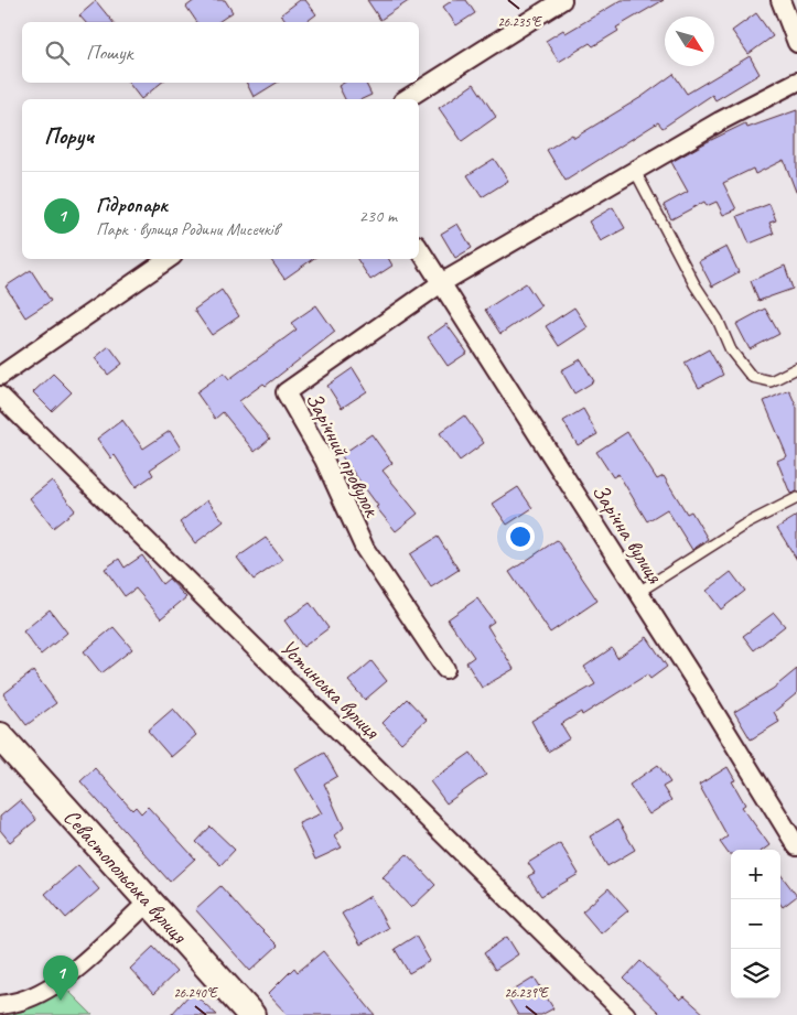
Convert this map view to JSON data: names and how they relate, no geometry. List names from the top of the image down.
{
  "streets": {
    "street": [
      "Зарічний провулок",
      "Зарічна вулиця",
      "Устинська вулиця",
      "Севастопольська вулиця"
    ]
  },
  "crossings": [
    ["Зарічний провулок", "Зарічна вулиця"]
  ],
  "north": "bottom right",
  "page": {
    "search": "Пошук",
    "heading": "Поруч",
    "list": [
      {
        "mark": "1",
        "name": "Гідропарк",
        "note": "Парк · вулиця Родини Мисечків",
        "value": "230 m"
      }
    ],
    "map_buttons": ["+", "−"],
    "pins": "1"
  },
  "coordinates": ["26.235°E", "26.240°E", "26.239°E"]
}
